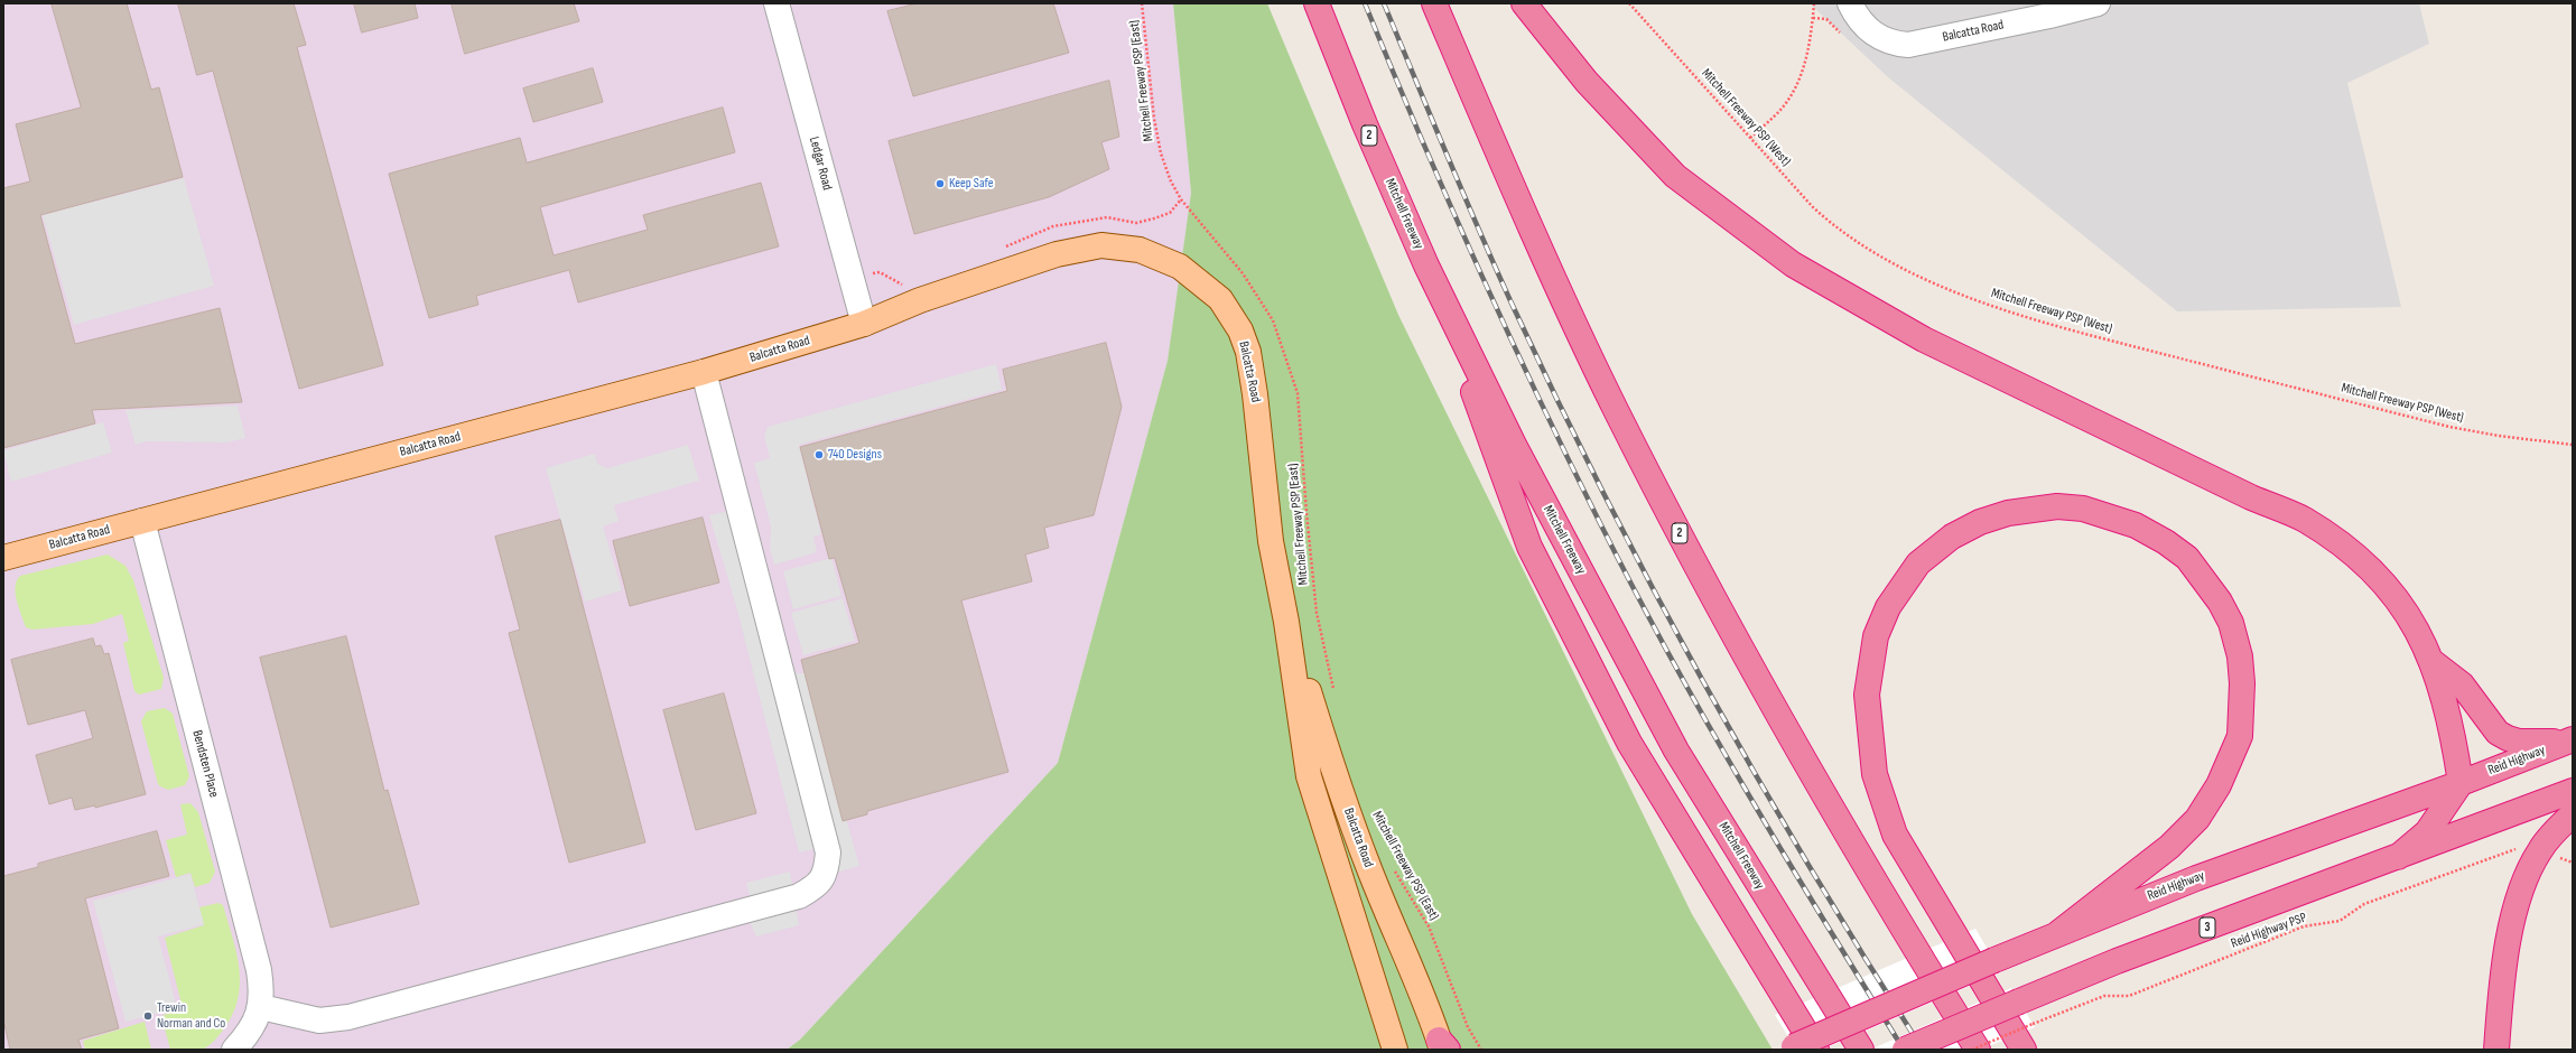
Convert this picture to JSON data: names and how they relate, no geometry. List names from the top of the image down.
{
  "streets": {
    "highway": [
      "2",
      "Mitchell Freeway",
      "Reid Highway",
      "3"
    ],
    "main road": ["Balcatta Road"],
    "street": ["Ledgar Road", "Bendsten Place"],
    "path": ["Mitchell Freeway PSP (East)", "Mitchell Freeway PSP (West)", "Reid Highway PSP"]
  },
  "crossings": [
    ["Balcatta Road", "Ledgar Road"],
    ["Balcatta Road", "Bendsten Place"]
  ],
  "places": ["Keep Safe", "740 Designs", "Trewin Norman and Co"]
}
